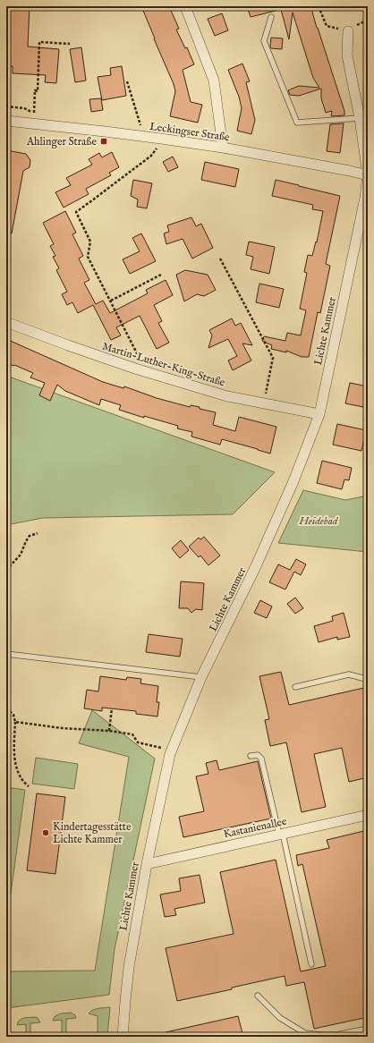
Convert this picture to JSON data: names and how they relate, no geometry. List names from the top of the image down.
{
  "streets": {
    "street": [
      "Leckingser Straße",
      "Lichte Kammer",
      "Martin-Luther-King-Straße",
      "Kastanienallee"
    ]
  },
  "crossings": [
    ["Leckingser Straße", "Lichte Kammer"],
    ["Lichte Kammer", "Martin-Luther-King-Straße"],
    ["Lichte Kammer", "Kastanienallee"]
  ],
  "parks": ["Heidebad"],
  "places": {
    "transit": ["Ahlinger Straße"],
    "other": ["Kindertagesstätte Lichte Kammer"]
  }
}
